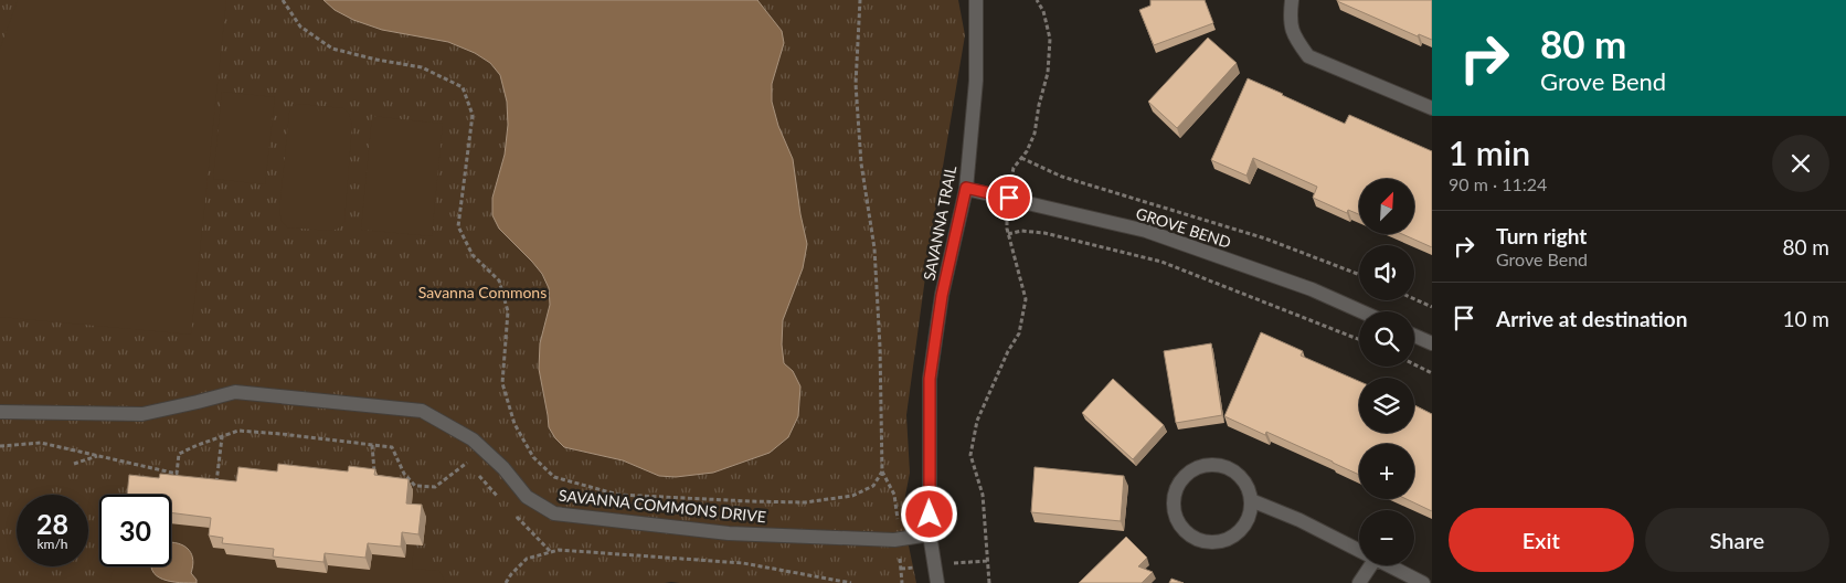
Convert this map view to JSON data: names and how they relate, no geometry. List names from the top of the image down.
{
  "streets": {
    "street": ["SAVANNA TRAIL", "GROVE BEND", "SAVANNA COMMONS DRIVE"]
  },
  "crossings": [
    ["SAVANNA TRAIL", "GROVE BEND"],
    ["SAVANNA TRAIL", "SAVANNA COMMONS DRIVE"]
  ],
  "parks": ["Savanna Commons"],
  "north": "top right",
  "page": {
    "turn": ["80 m", "Grove Bend"],
    "heading": ["1 min", "90 m · 11:24"],
    "map_buttons": ["+", "−"],
    "list": [
      {
        "name": "Turn right",
        "note": "Grove Bend",
        "value": "80 m"
      },
      {
        "name": "Arrive at destination",
        "value": "10 m"
      }
    ],
    "speed": "28 km/h",
    "limit": "30",
    "buttons": ["Exit", "Share"]
  }
}
